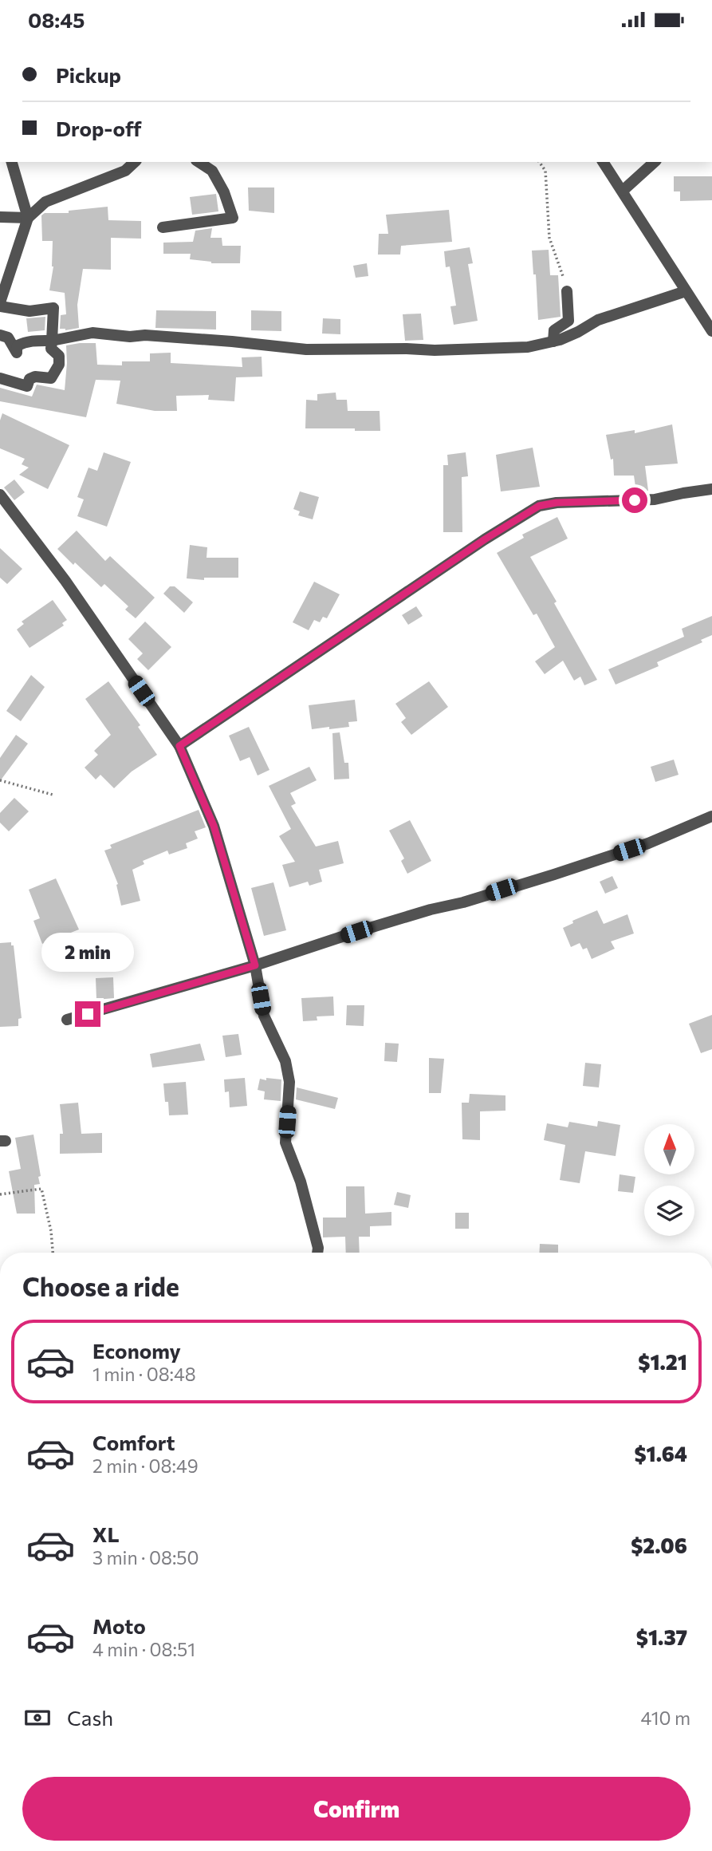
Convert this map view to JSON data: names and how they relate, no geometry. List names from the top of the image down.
{
  "north": "top",
  "page": {
    "status": "08:45",
    "banner": ["Pickup", "Drop-off"],
    "bubble": "2 min",
    "heading": "Choose a ride",
    "list": [
      {
        "name": "Economy",
        "note": "1 min · 08:48",
        "value": "$1.21"
      },
      {
        "name": "Comfort",
        "note": "2 min · 08:49",
        "value": "$1.64"
      },
      {
        "name": "XL",
        "note": "3 min · 08:50",
        "value": "$2.06"
      },
      {
        "name": "Moto",
        "note": "4 min · 08:51",
        "value": "$1.37"
      }
    ],
    "pay": ["Cash", "410 m"],
    "buttons": "Confirm"
  }
}
